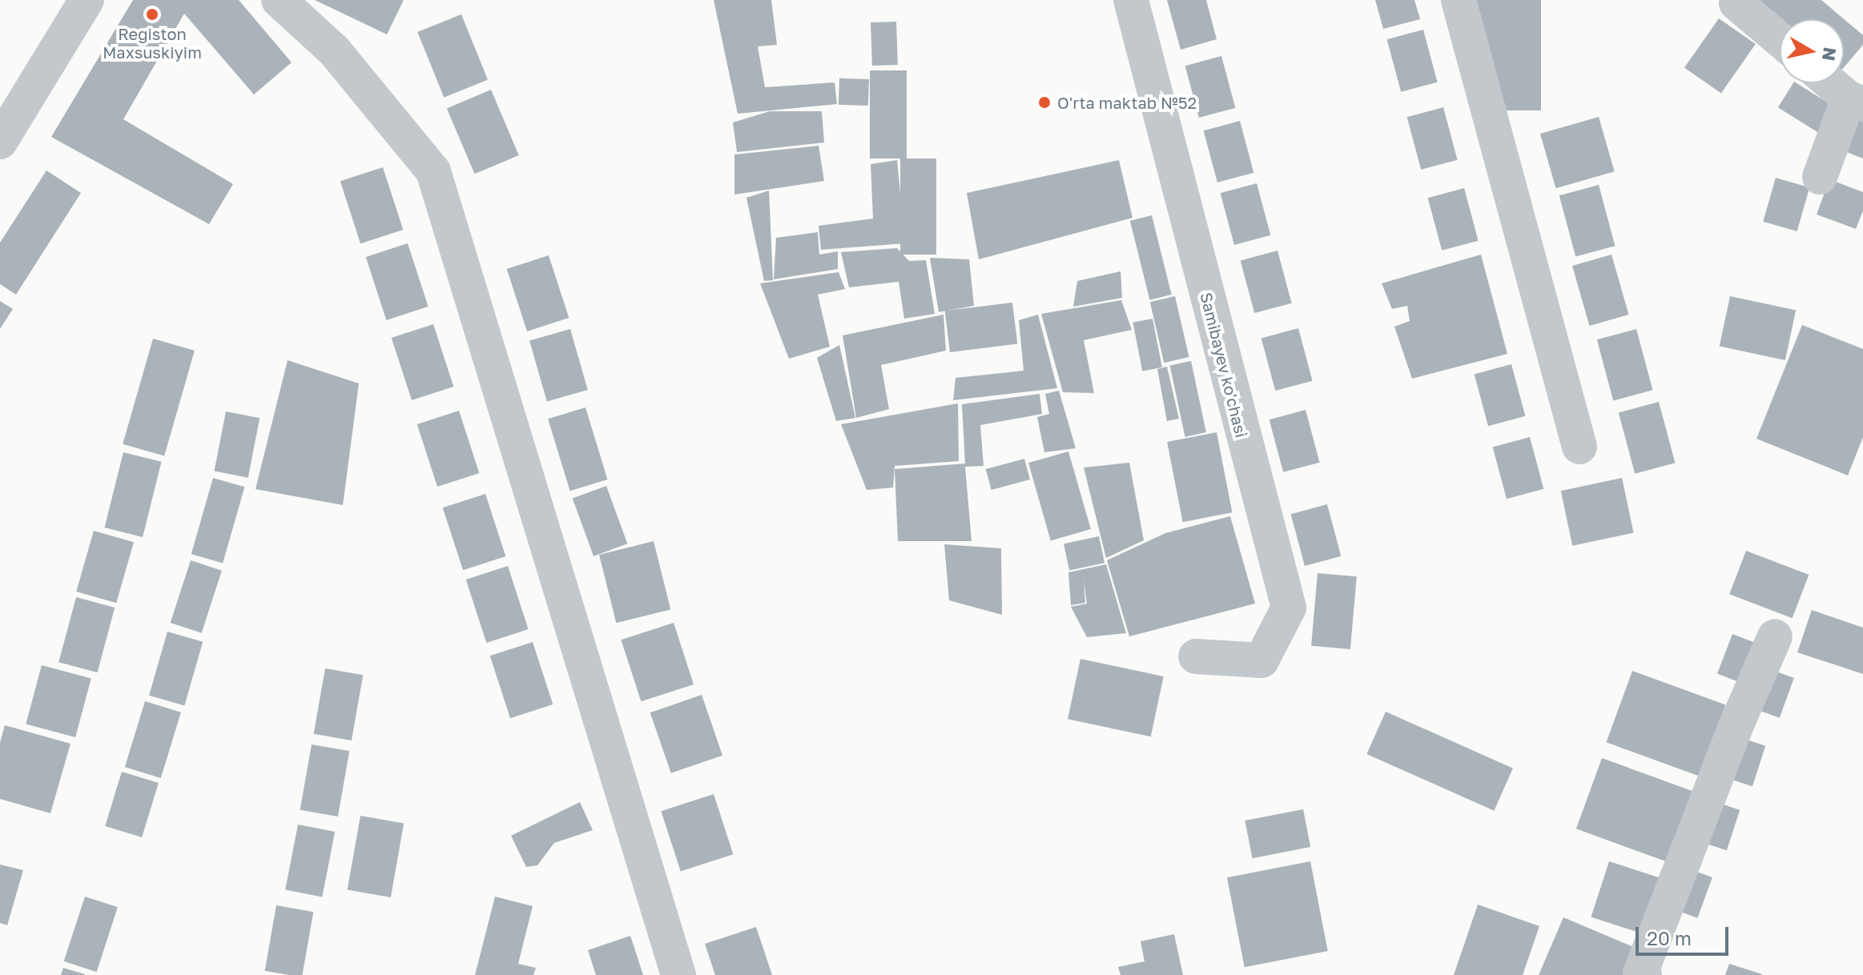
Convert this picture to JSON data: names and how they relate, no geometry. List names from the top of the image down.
{
  "streets": {
    "street": ["Samibayev ko'chasi"]
  },
  "places": ["Registon Maxsuskiyim", "O'rta maktab №52"],
  "scale_bar": "20 m",
  "north": "right"
}
